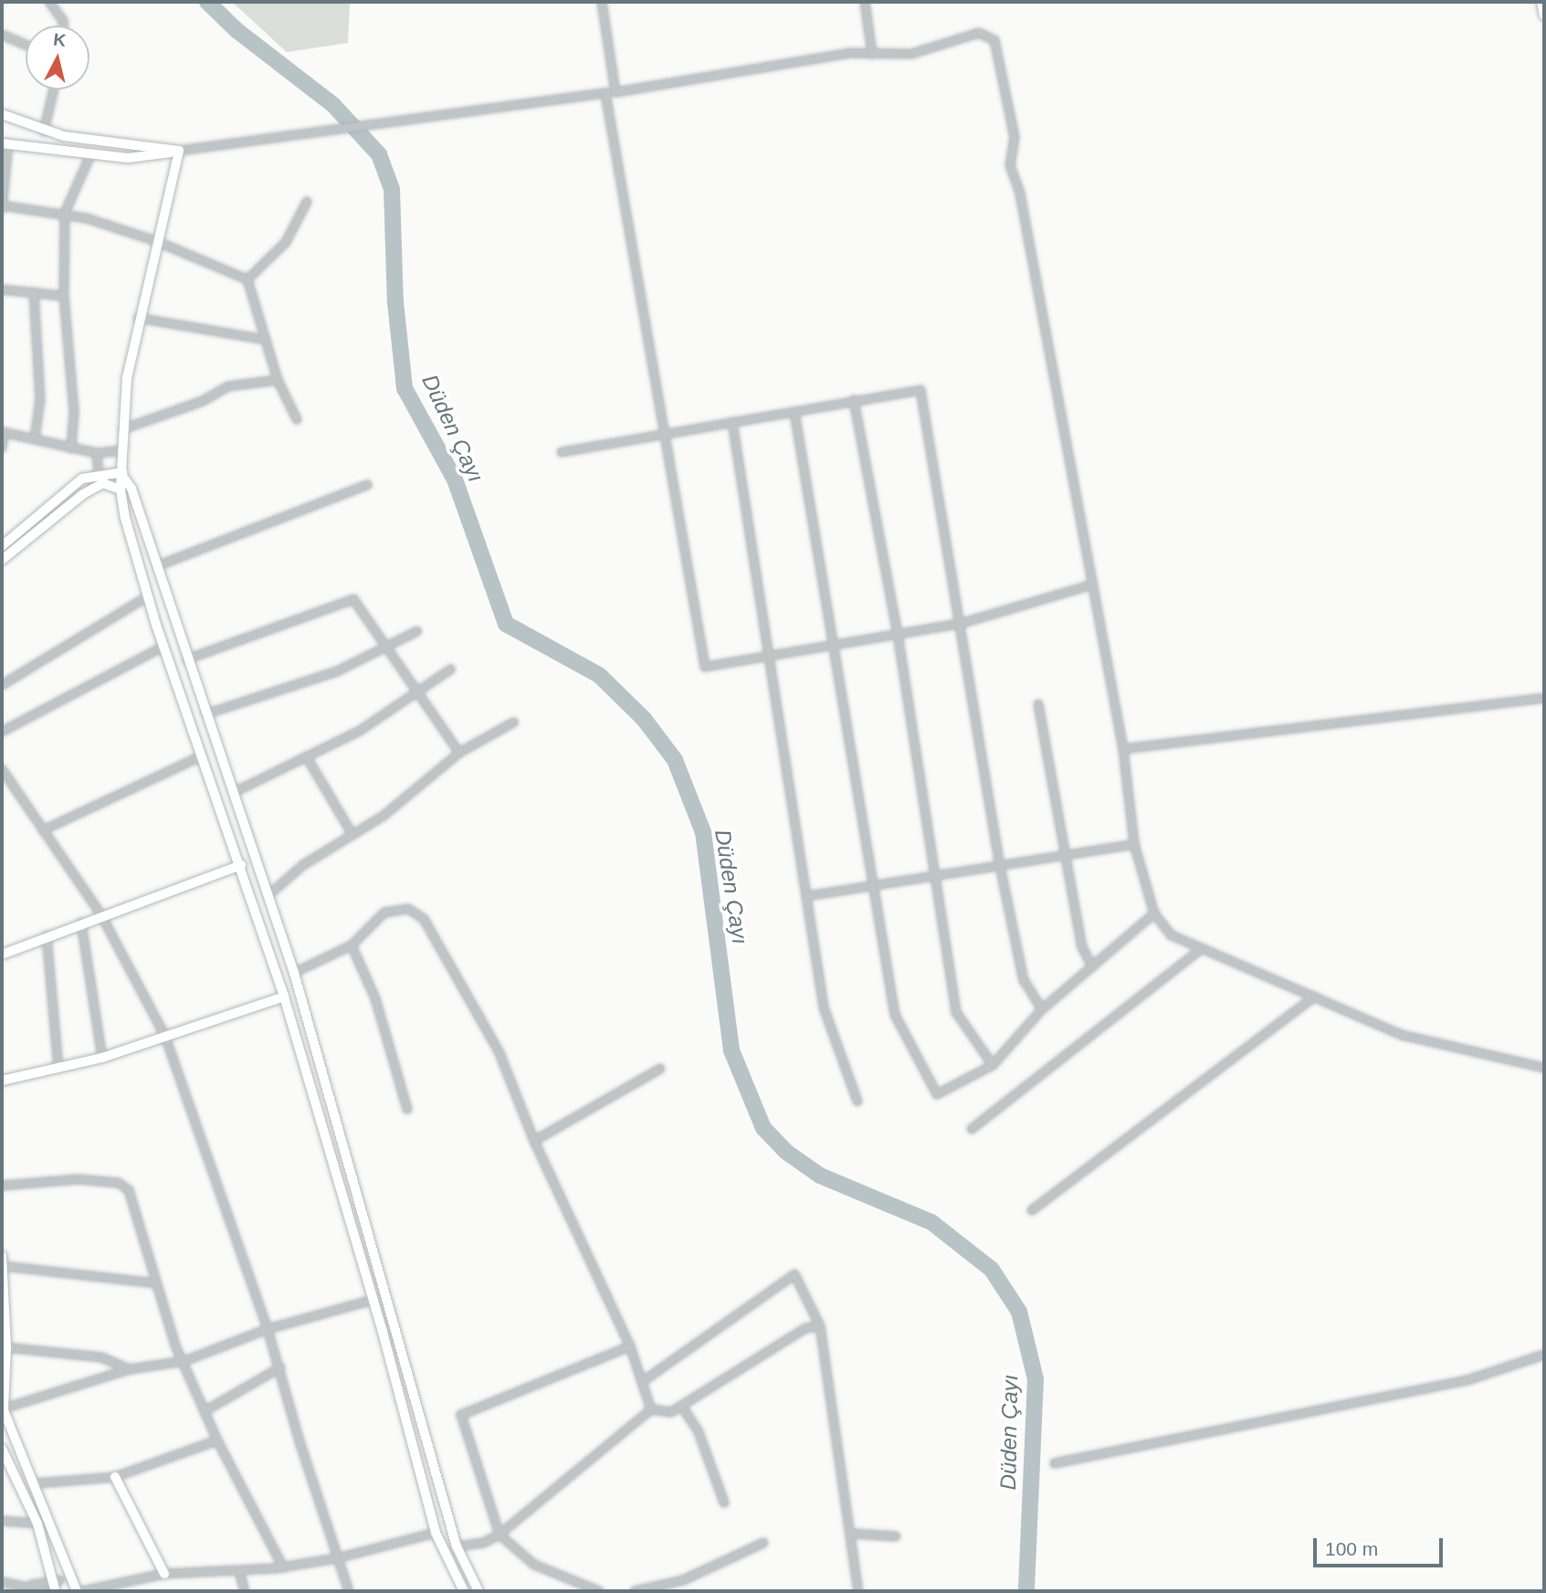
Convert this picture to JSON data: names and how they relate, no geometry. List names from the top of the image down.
{
  "water": ["Düden Çayı"],
  "scale_bar": "100 m",
  "north": "top"
}
